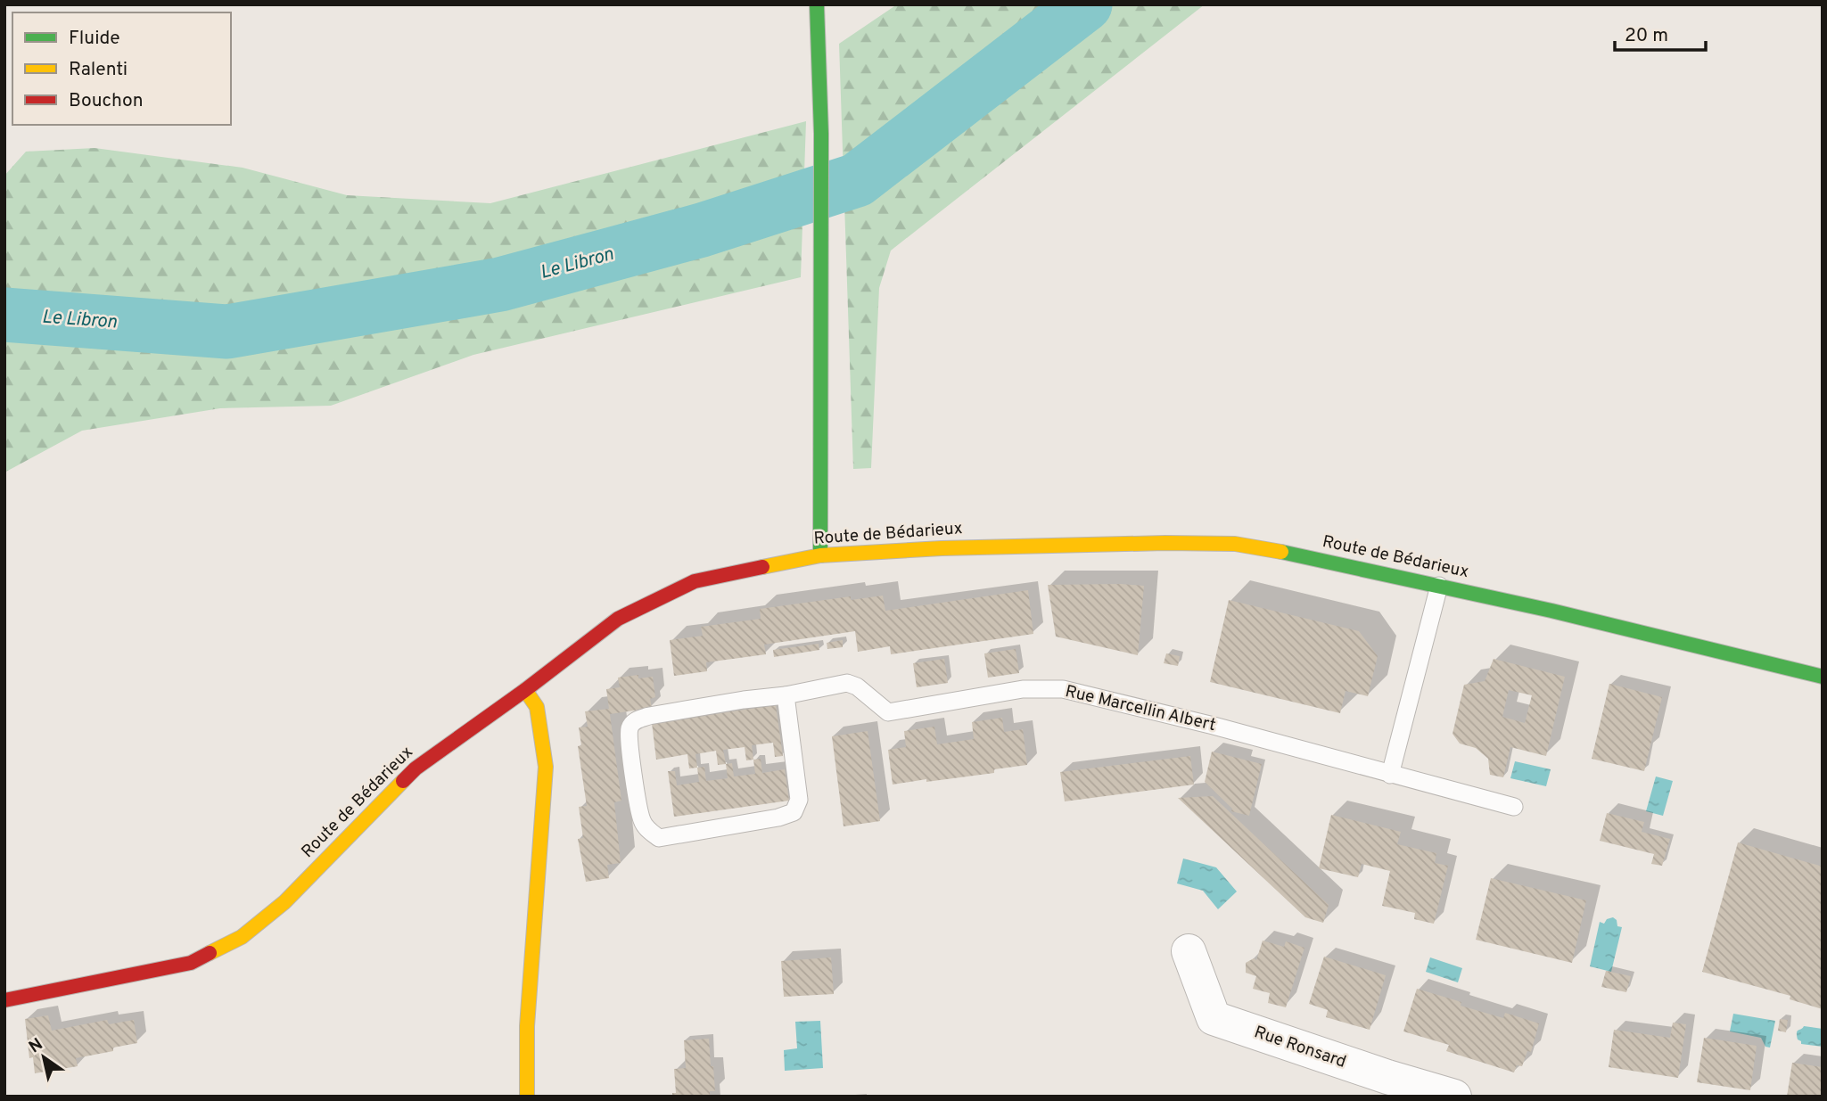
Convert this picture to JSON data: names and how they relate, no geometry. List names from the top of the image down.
{
  "streets": {
    "street": ["Route de Bédarieux", "Rue Ronsard"],
    "lane": ["Rue Marcellin Albert"]
  },
  "water": ["Le Libron"],
  "legend": ["Fluide", "Ralenti", "Bouchon"],
  "scale_bar": "20 m",
  "north": "top left"
}
